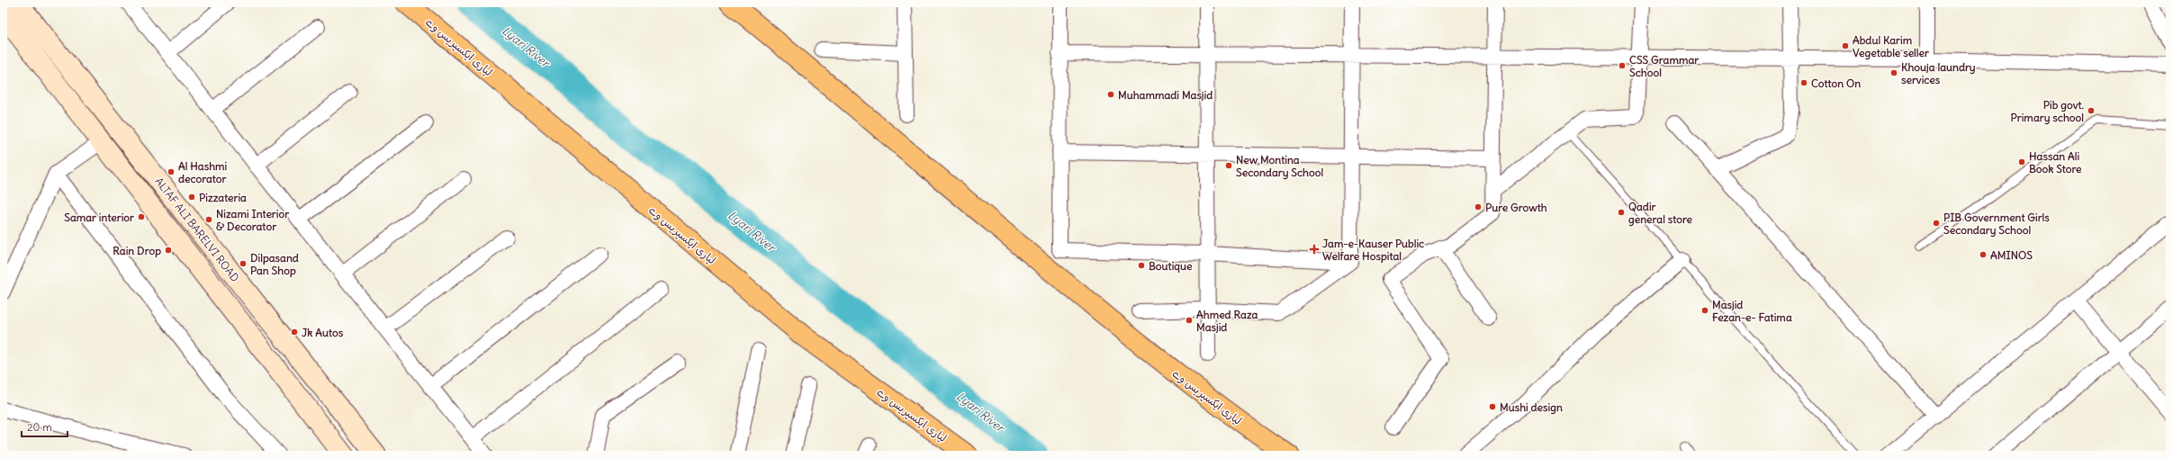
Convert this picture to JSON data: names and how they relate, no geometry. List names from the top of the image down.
{
  "streets": {
    "highway": ["لیاری ایکسپریس وے"],
    "main road": ["ALTAF ALI BARELVI ROAD"]
  },
  "water": ["Lyari River"],
  "places": {
    "other": [
      "Abdul Karim Vegetable seller",
      "CSS Grammar School",
      "Khouja laundry services",
      "Cotton On",
      "Muhammadi Masjid",
      "Pib govt. Primary school",
      "Hassan Ali Book Store",
      "New Montina Secondary School",
      "Al Hashmi decorator",
      "Pizzateria",
      "Pure Growth",
      "Qadir general store",
      "Samar interior",
      "Nizami Interior & Decorator",
      "PIB Government Girls Secondary School",
      "Rain Drop",
      "AMINOS",
      "Dilpasand Pan Shop",
      "Boutique",
      "Masjid Fezan-e- Fatima",
      "Ahmed Raza Masjid",
      "Jk Autos",
      "Mushi design"
    ],
    "health": ["Jam-e-Kauser Public Welfare Hospital"]
  },
  "scale_bar": "20 m"
}
